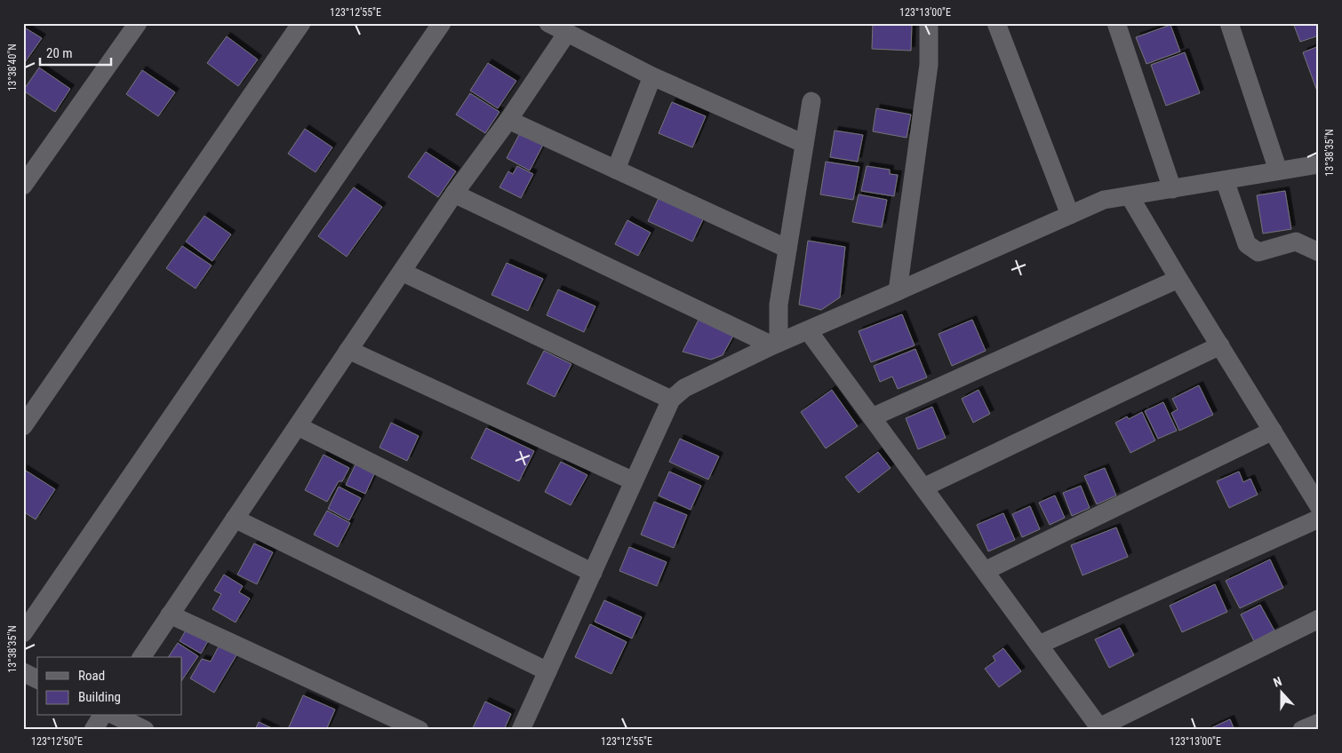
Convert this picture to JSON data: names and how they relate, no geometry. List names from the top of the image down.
{
  "legend": ["Road", "Building"],
  "scale_bar": "20 m",
  "north": "top",
  "coordinates": [
    "123°12'55\"E",
    "123°13'00\"E",
    "13°38'40\"N",
    "13°38'35\"N",
    "123°12'50\"E"
  ]
}
